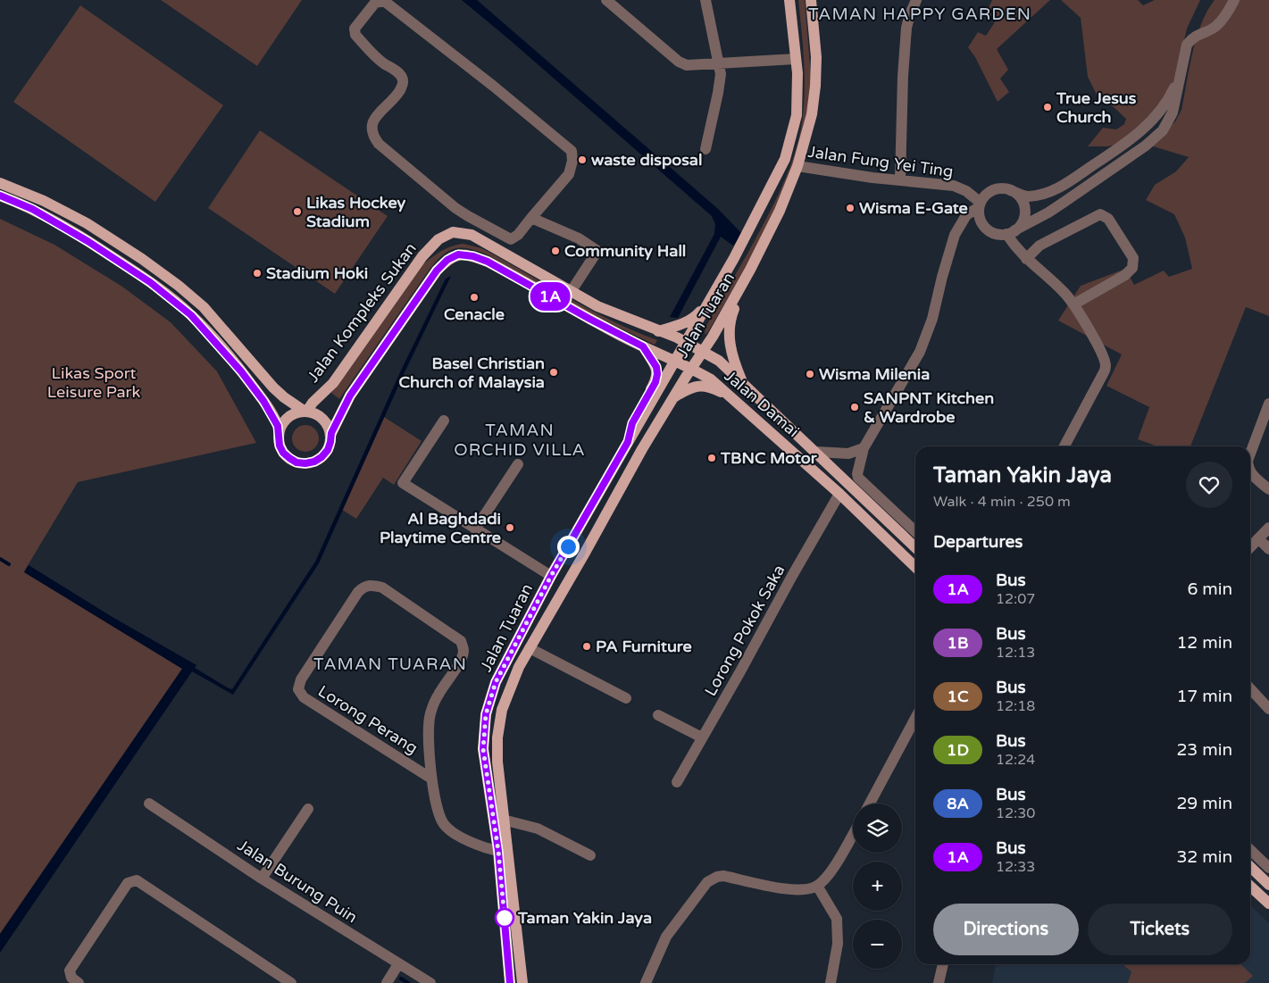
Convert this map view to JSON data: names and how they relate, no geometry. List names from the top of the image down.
{
  "streets": {
    "main road": ["Jalan Kompleks Sukan", "Jalan Tuaran", "Jalan Damai"],
    "street": [
      "Jalan Fung Yei Ting",
      "Lorong Pokok Saka",
      "Lorong Perang",
      "Jalan Burung Puin"
    ]
  },
  "crossings": [
    ["Jalan Fung Yei Ting", "Jalan Tuaran"],
    ["Jalan Kompleks Sukan", "Jalan Tuaran"],
    ["Jalan Kompleks Sukan", "Jalan Damai"],
    ["Jalan Tuaran", "Jalan Damai"],
    ["Jalan Tuaran", "Lorong Perang"],
    ["Jalan Damai", "Lorong Pokok Saka"]
  ],
  "districts": ["TAMAN HAPPY GARDEN", "TAMAN ORCHID VILLA", "TAMAN TUARAN"],
  "parks": ["Likas Sport Leisure Park"],
  "places": [
    "True Jesus Church",
    "waste disposal",
    "Wisma E-Gate",
    "Likas Hockey Stadium",
    "Community Hall",
    "Stadium Hoki",
    "Cenacle",
    "Basel Christian Church of Malaysia",
    "Wisma Milenia",
    "SANPNT Kitchen & Wardrobe",
    "TBNC Motor",
    "Al Baghdadi Playtime Centre",
    "PA Furniture",
    "Taman Yakin Jaya"
  ],
  "lines": ["bus line 1A"],
  "page": {
    "on_map": "1A",
    "heading": [
      ["Taman Yakin Jaya", "Walk · 4 min · 250 m"],
      "Departures"
    ],
    "list": [
      {
        "mark": "1A",
        "name": "Bus",
        "note": "12:07",
        "value": "6 min"
      },
      {
        "mark": "1B",
        "name": "Bus",
        "note": "12:13",
        "value": "12 min"
      },
      {
        "mark": "1C",
        "name": "Bus",
        "note": "12:18",
        "value": "17 min"
      },
      {
        "mark": "1D",
        "name": "Bus",
        "note": "12:24",
        "value": "23 min"
      },
      {
        "mark": "8A",
        "name": "Bus",
        "note": "12:30",
        "value": "29 min"
      },
      {
        "mark": "1A",
        "name": "Bus",
        "note": "12:33",
        "value": "32 min"
      }
    ],
    "map_buttons": ["+", "−"],
    "buttons": ["Directions", "Tickets"]
  }
}
